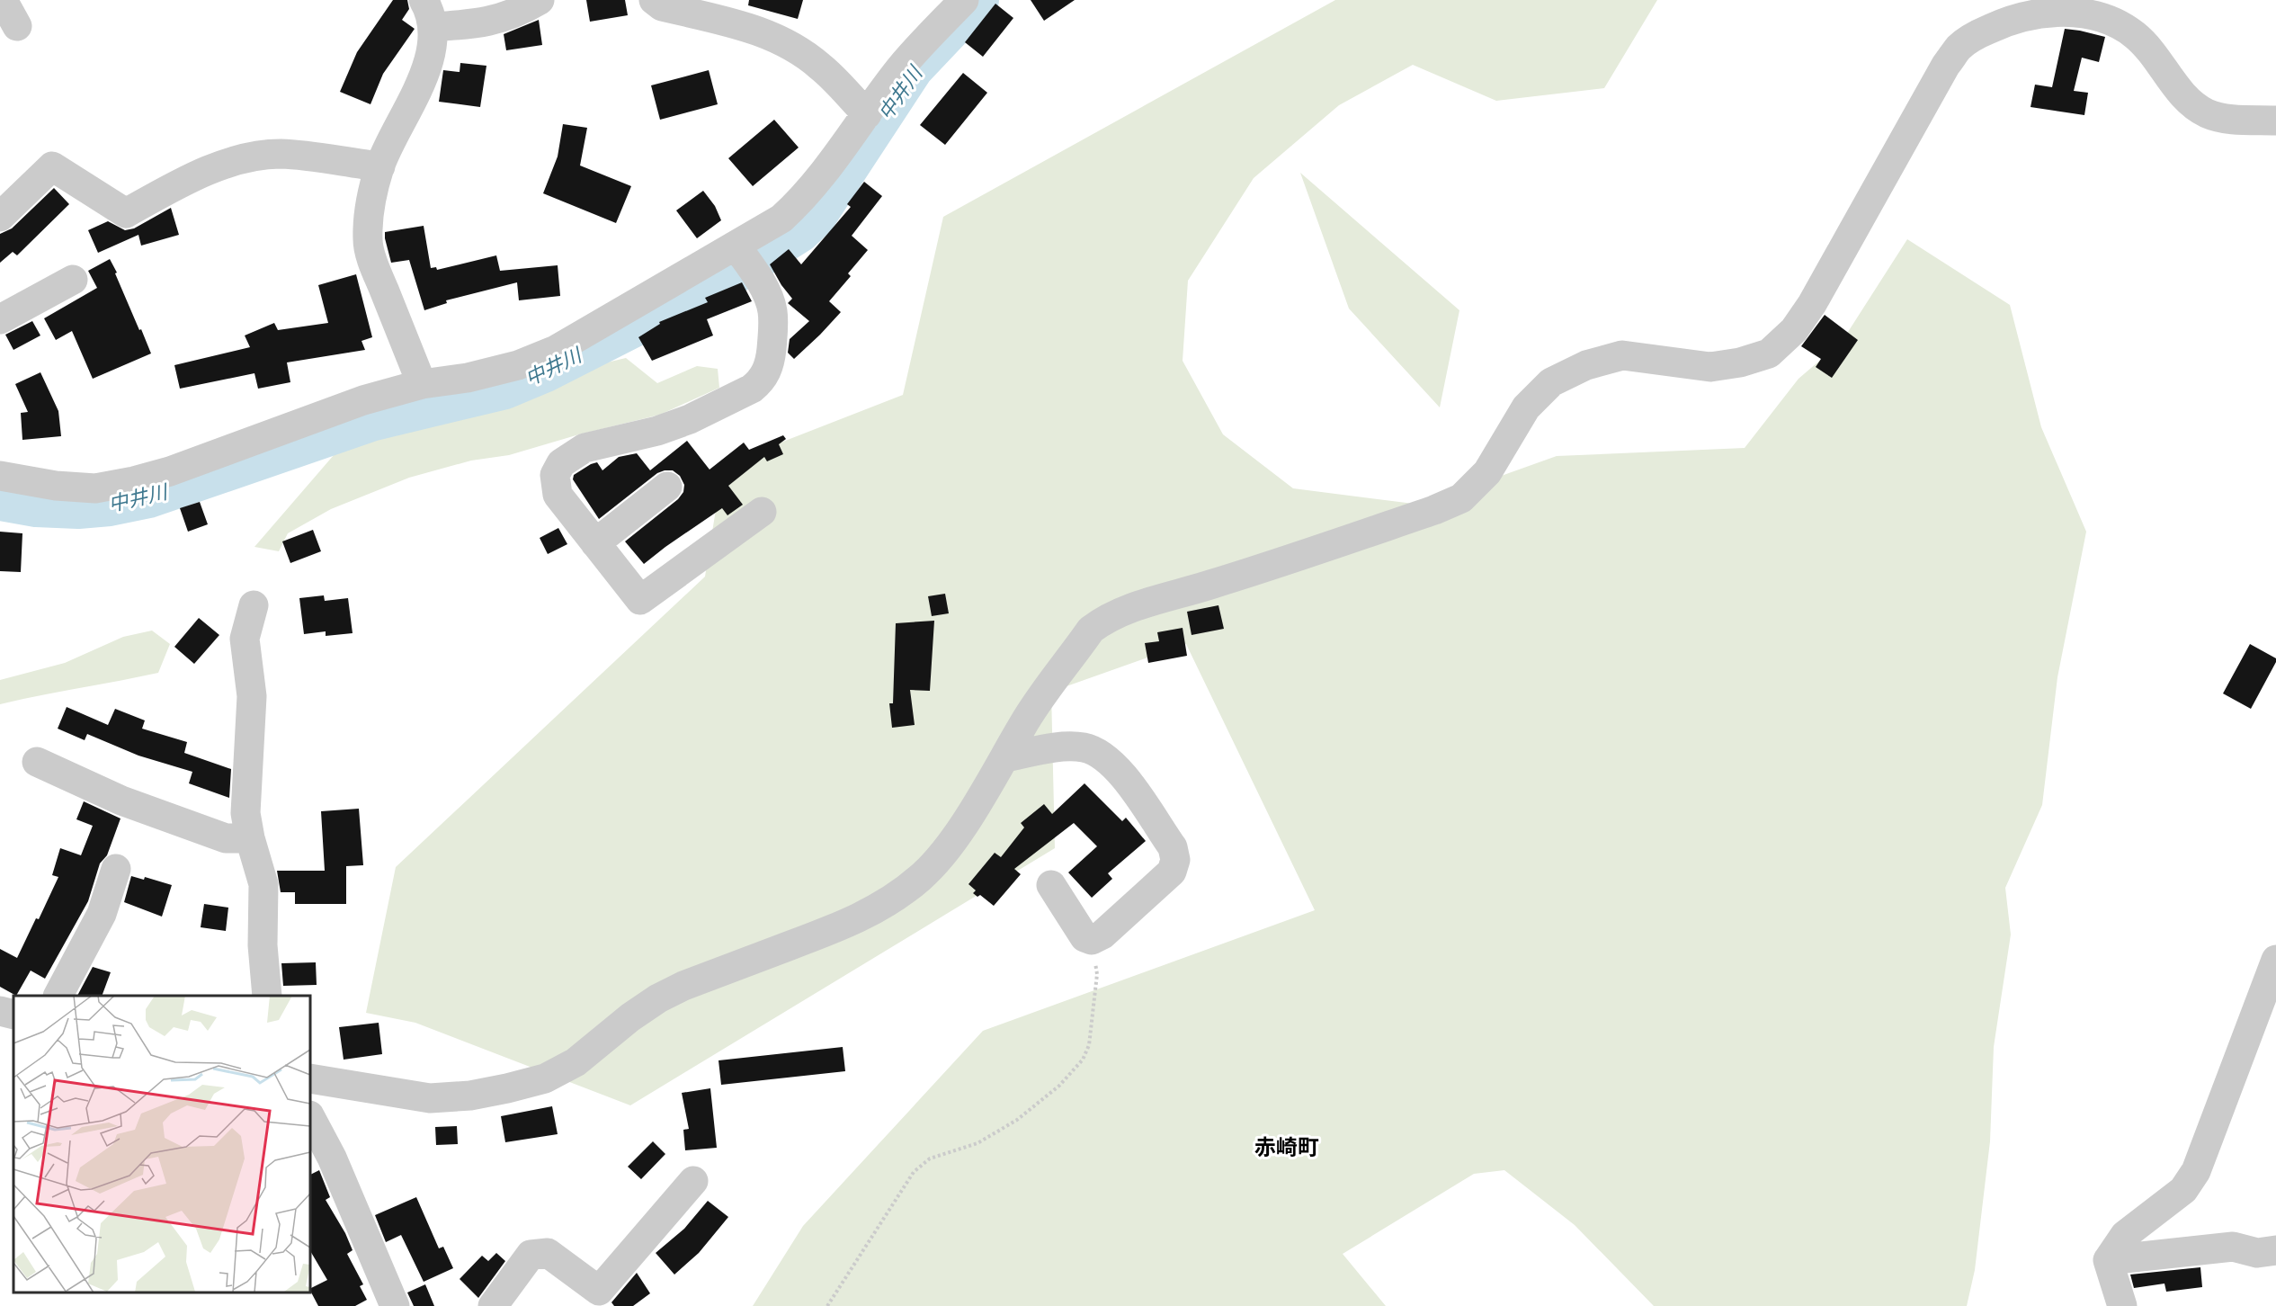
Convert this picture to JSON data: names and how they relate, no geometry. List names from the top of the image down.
{
  "districts": ["赤崎町"],
  "water": ["中井川"]
}
